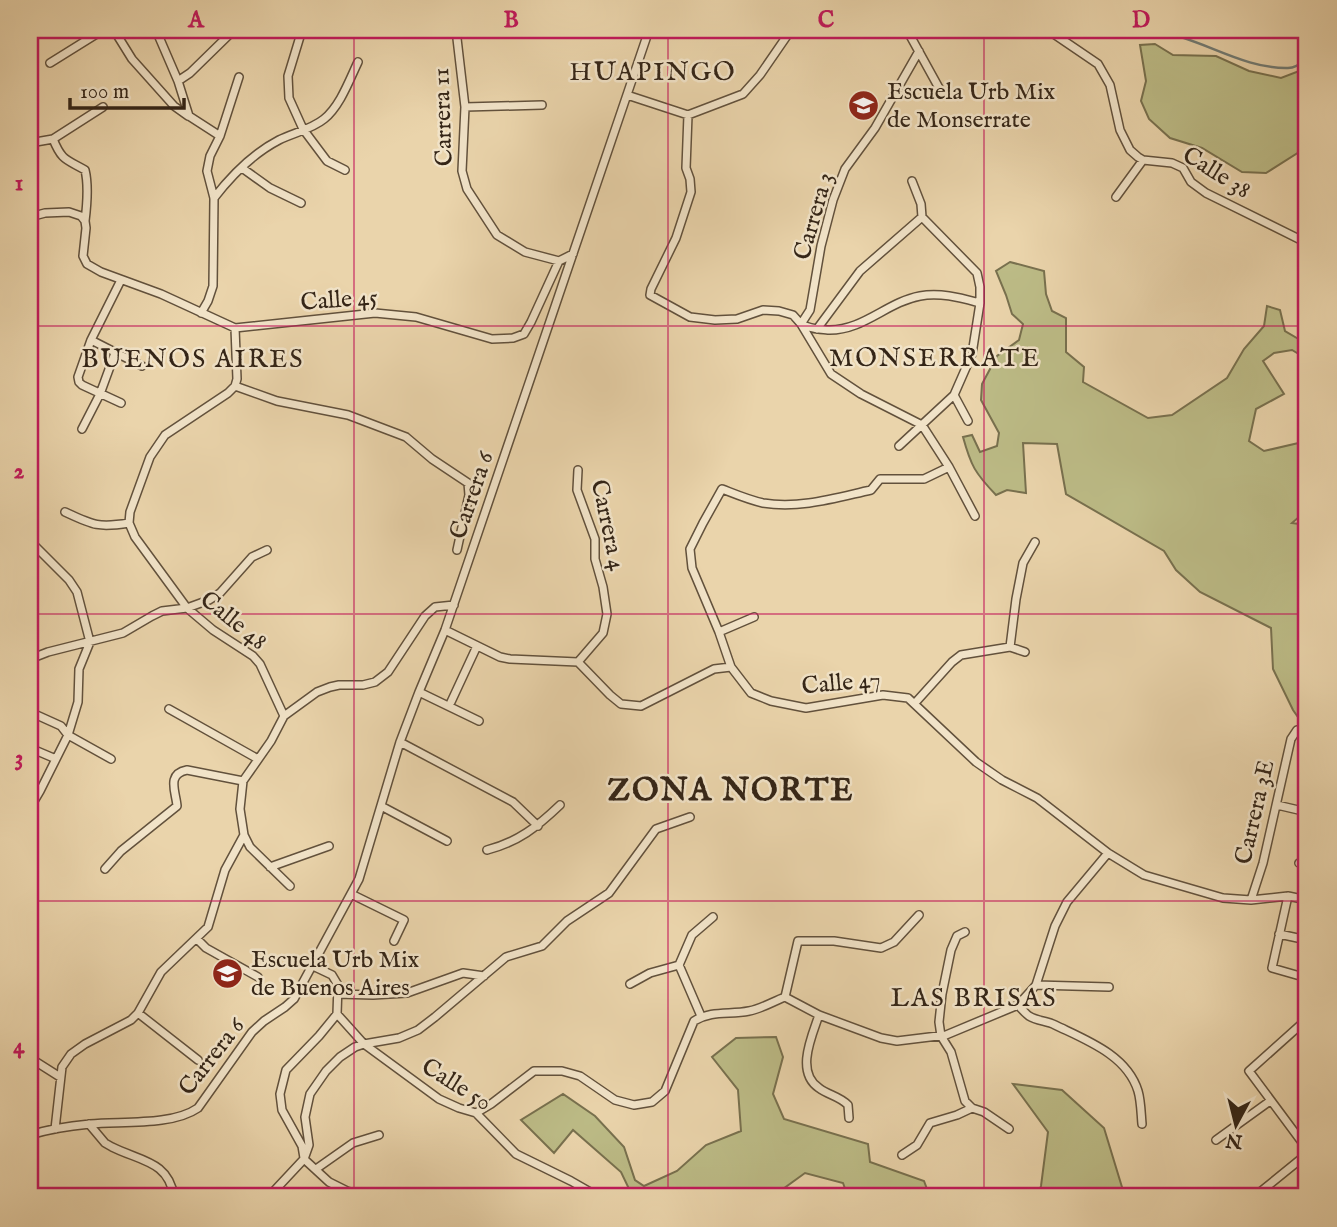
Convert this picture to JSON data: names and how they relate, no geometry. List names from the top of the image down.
{
  "streets": {
    "street": [
      "Carrera 11",
      "Calle 38",
      "Carrera 3",
      "Calle 45",
      "Carrera 6",
      "Carrera 4",
      "Calle 48",
      "Calle 47",
      "Carrera 3E",
      "Calle 50"
    ]
  },
  "crossings": [
    ["Carrera 11", "Calle 45"],
    ["Calle 47", "Carrera 3E"]
  ],
  "districts": [
    "HUAPINGO",
    "MONSERRATE",
    "BUENOS AIRES",
    "ZONA NORTE",
    "LAS BRISAS"
  ],
  "places": {
    "school or university": ["Escuela Urb Mix de Monserrate", "Escuela Urb Mix de Buenos Aires"]
  },
  "scale_bar": "100 m",
  "north": "bottom",
  "grid": {
    "columns": [
      "A",
      "B",
      "C",
      "D"
    ],
    "rows": [
      "1",
      "2",
      "3",
      "4"
    ]
  }
}
